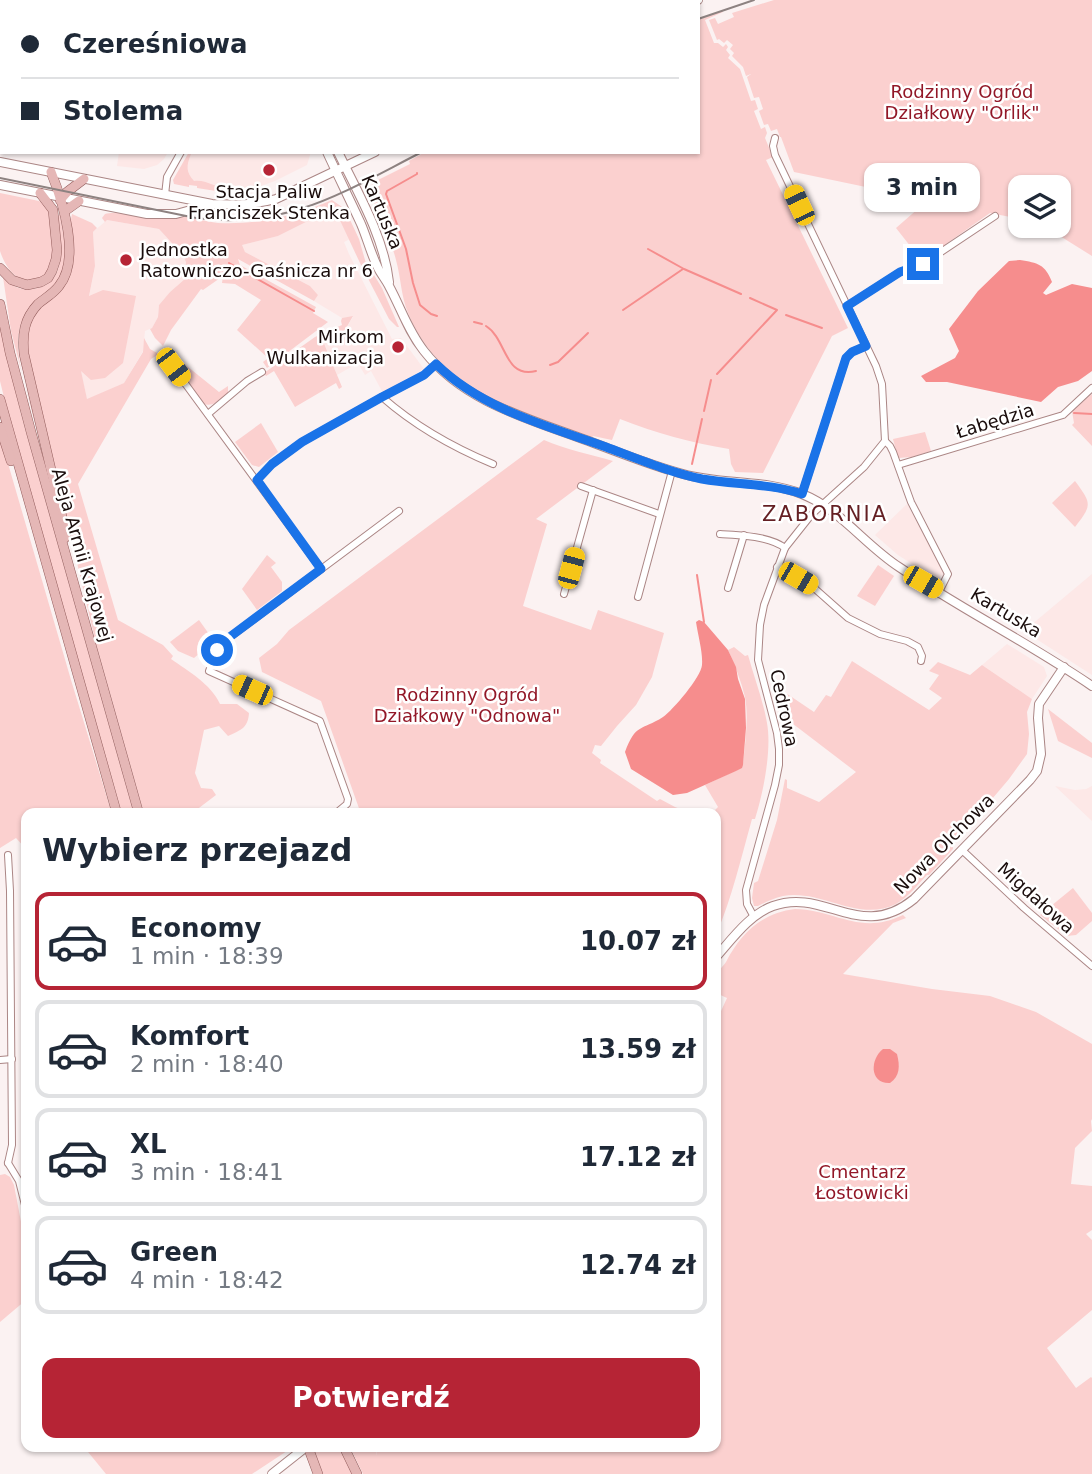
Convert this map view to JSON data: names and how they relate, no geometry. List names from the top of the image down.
{
  "streets": {
    "main road": ["Aleja Armii Krajowej"],
    "street": [
      "Kartuska",
      "Łabędzia",
      "Cedrowa",
      "Nowa Olchowa",
      "Migdałowa"
    ]
  },
  "crossings": [
    ["Kartuska", "Cedrowa"],
    ["Kartuska", "Nowa Olchowa"],
    ["Cedrowa", "Nowa Olchowa"],
    ["Nowa Olchowa", "Migdałowa"]
  ],
  "districts": ["ZABORNIA"],
  "parks": ["Rodzinny Ogród Działkowy \"Orlik\"", "Rodzinny Ogród Działkowy \"Odnowa\"", "Cmentarz Łostowicki"],
  "places": ["Stacja Paliw Franciszek Stenka", "Jednostka Ratowniczo-Gaśnicza nr 6", "Mirkom Wulkanizacja"],
  "page": {
    "banner": ["Czereśniowa", "Stolema"],
    "bubble": "3 min",
    "heading": "Wybierz przejazd",
    "list": [
      {
        "name": "Economy",
        "note": "1 min · 18:39",
        "value": "10.07 zł"
      },
      {
        "name": "Komfort",
        "note": "2 min · 18:40",
        "value": "13.59 zł"
      },
      {
        "name": "XL",
        "note": "3 min · 18:41",
        "value": "17.12 zł"
      },
      {
        "name": "Green",
        "note": "4 min · 18:42",
        "value": "12.74 zł"
      }
    ],
    "buttons": "Potwierdź"
  }
}
